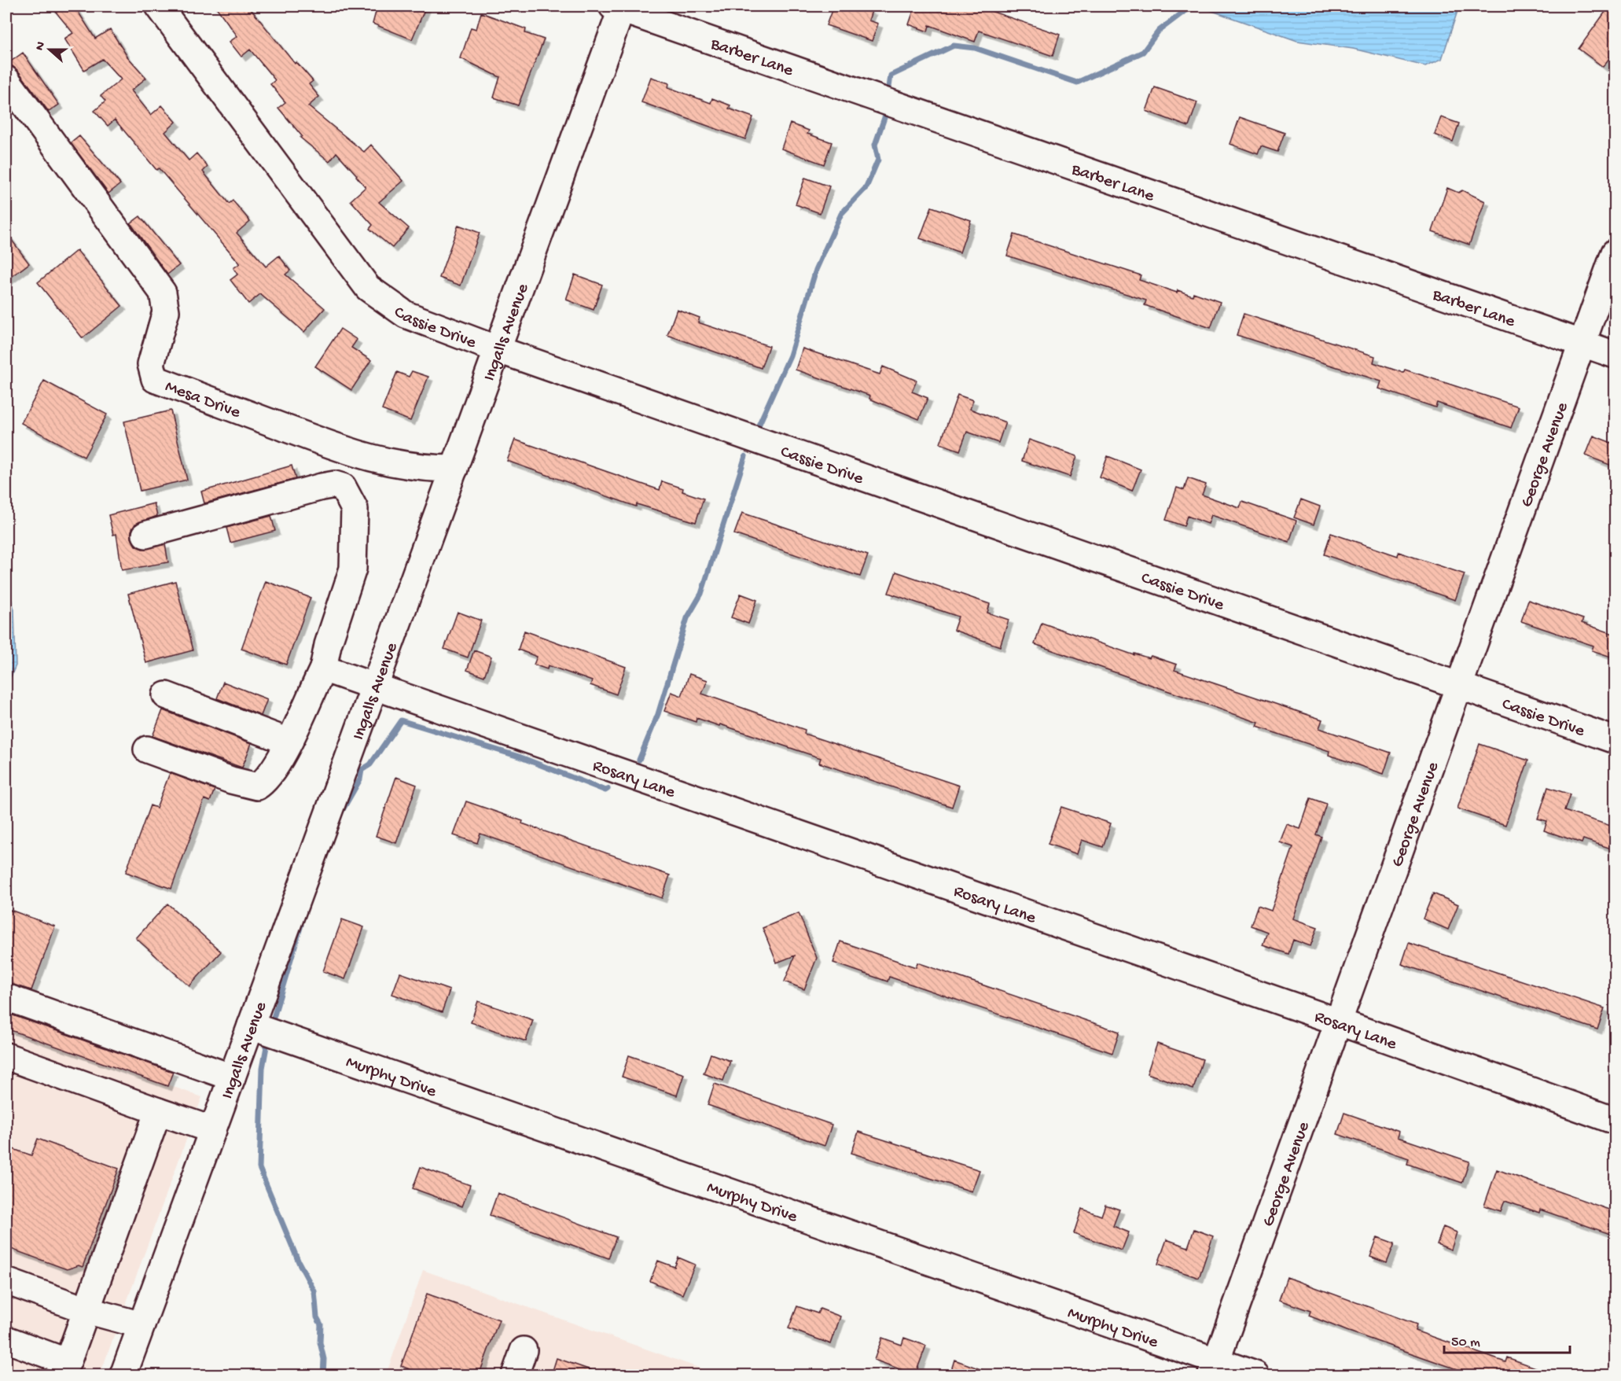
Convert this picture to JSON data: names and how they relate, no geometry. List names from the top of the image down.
{
  "streets": {
    "street": [
      "Barber Lane",
      "Cassie Drive",
      "Ingalls Avenue",
      "Mesa Drive",
      "George Avenue",
      "Rosary Lane",
      "Murphy Drive"
    ]
  },
  "crossings": [
    ["Barber Lane", "Ingalls Avenue"],
    ["Barber Lane", "George Avenue"],
    ["Cassie Drive", "Ingalls Avenue"],
    ["Cassie Drive", "George Avenue"],
    ["Ingalls Avenue", "Mesa Drive"],
    ["Ingalls Avenue", "Rosary Lane"],
    ["Ingalls Avenue", "Murphy Drive"],
    ["George Avenue", "Rosary Lane"],
    ["George Avenue", "Murphy Drive"]
  ],
  "scale_bar": "50 m",
  "north": "left"
}
